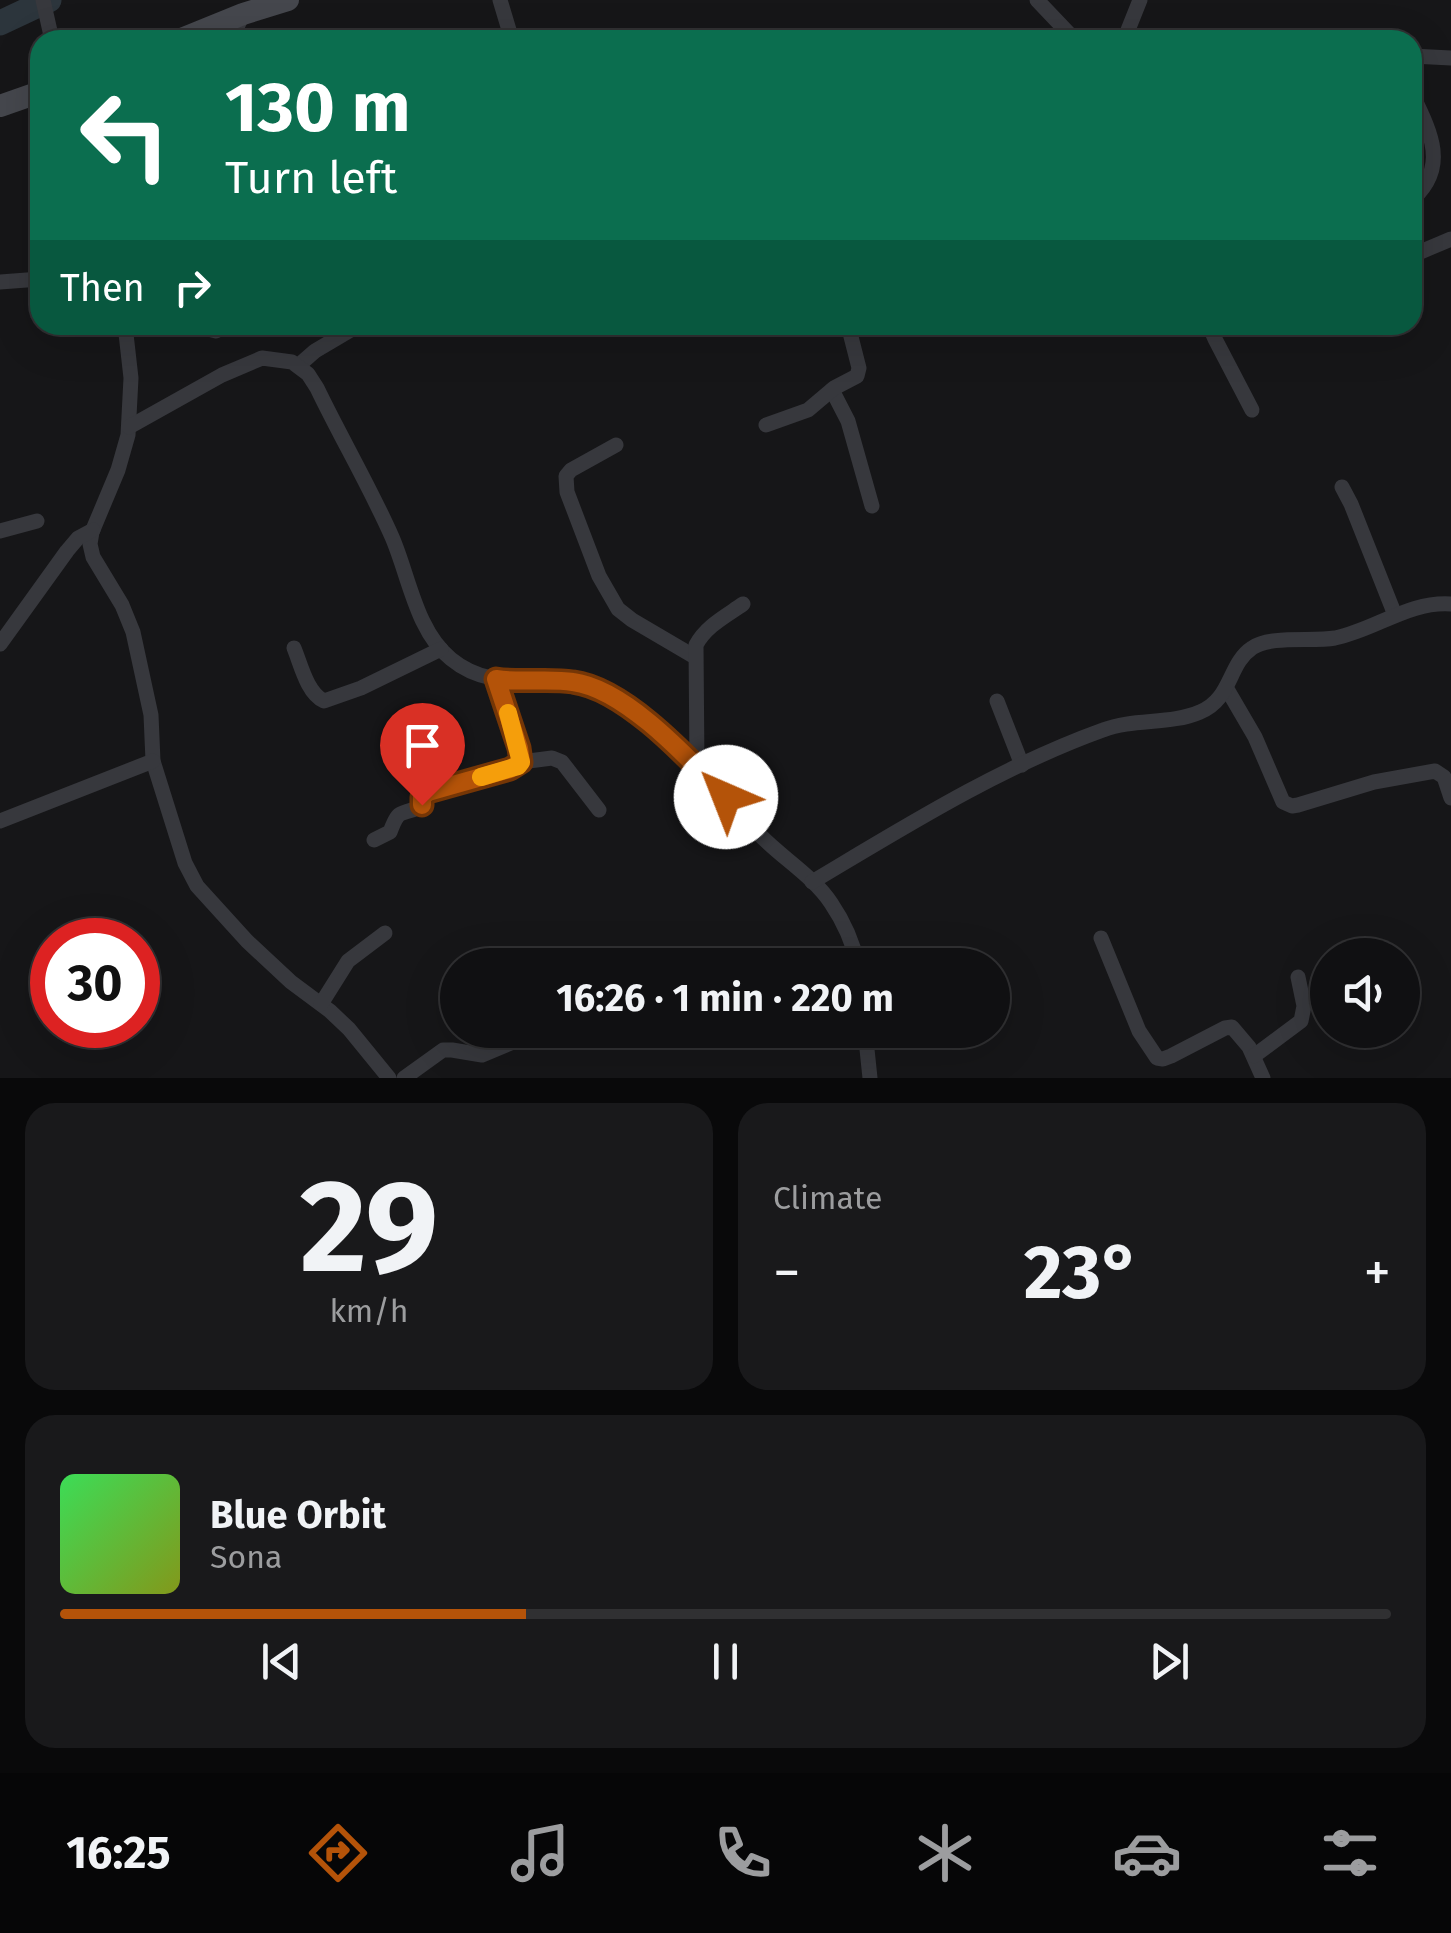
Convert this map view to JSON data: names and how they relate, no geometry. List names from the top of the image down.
{
  "page": {
    "turn": ["130 m", "Turn left"],
    "then": "Then",
    "limit": "30",
    "trip": "16:26 · 1 min · 220 m",
    "tile": [
      ["29", "km/h"],
      "Climate"
    ],
    "heat": ["−", "23°", "+"],
    "song": ["Blue Orbit", "Sona"],
    "tabs": "16:25"
  }
}
